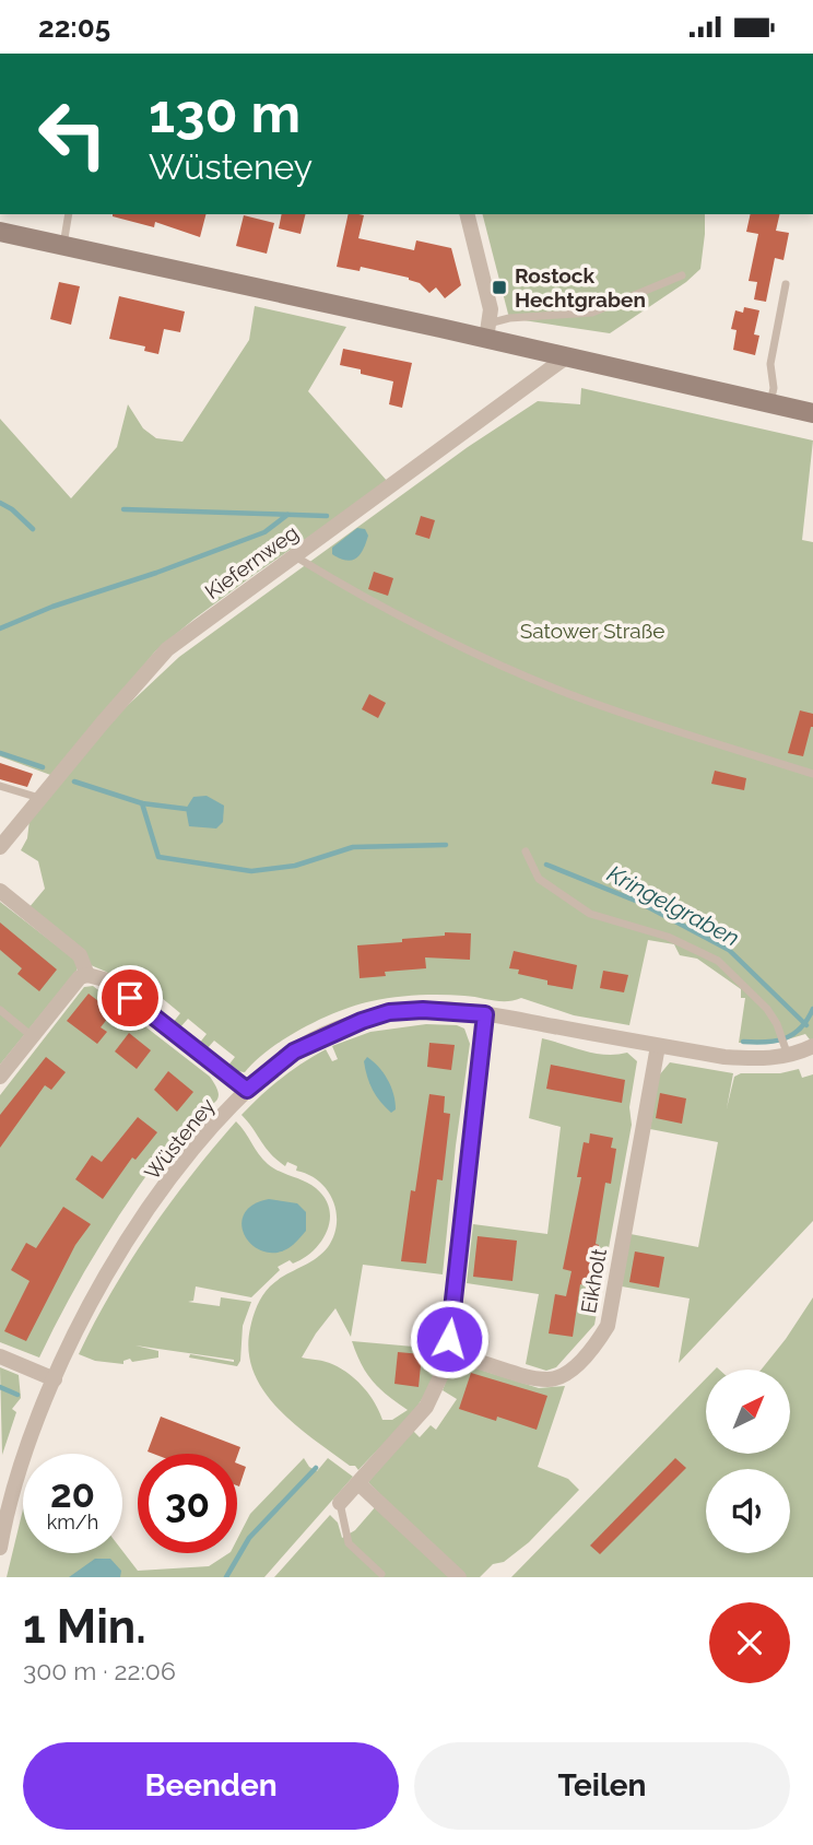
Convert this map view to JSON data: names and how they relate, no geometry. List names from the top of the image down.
{
  "streets": {
    "street": ["Kiefernweg", "Wüsteney", "Eikholt"]
  },
  "crossings": [
    ["Wüsteney", "Eikholt"]
  ],
  "water": ["Kringelgraben"],
  "parks": ["Satower Straße"],
  "places": {
    "transit": ["Rostock Hechtgraben"]
  },
  "north": "top right",
  "page": {
    "status": "22:05",
    "turn": ["130 m", "Wüsteney"],
    "speed": "20 km/h",
    "limit": "30",
    "heading": ["1 Min.", "300 m · 22:06"],
    "buttons": ["Beenden", "Teilen"]
  }
}
